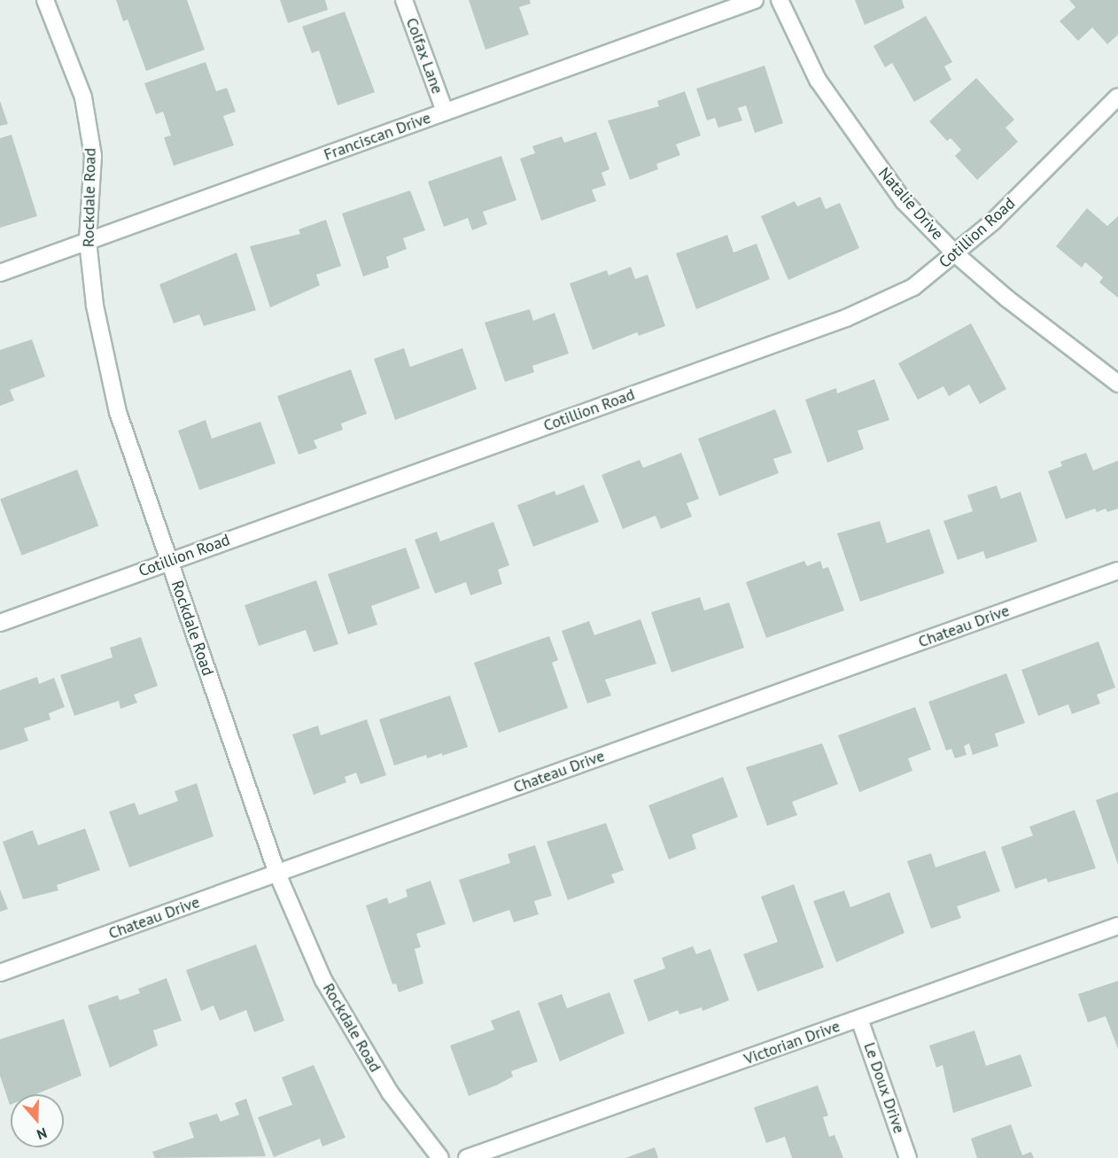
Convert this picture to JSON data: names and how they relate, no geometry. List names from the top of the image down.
{
  "streets": {
    "street": [
      "Colfax Lane",
      "Franciscan Drive",
      "Rockdale Road",
      "Natalie Drive",
      "Cotillion Road",
      "Chateau Drive",
      "Victorian Drive",
      "Le Doux Drive"
    ]
  },
  "crossings": [
    ["Colfax Lane", "Franciscan Drive"],
    ["Franciscan Drive", "Rockdale Road"],
    ["Rockdale Road", "Cotillion Road"],
    ["Rockdale Road", "Chateau Drive"],
    ["Natalie Drive", "Cotillion Road"],
    ["Victorian Drive", "Le Doux Drive"]
  ],
  "north": "bottom"
}
